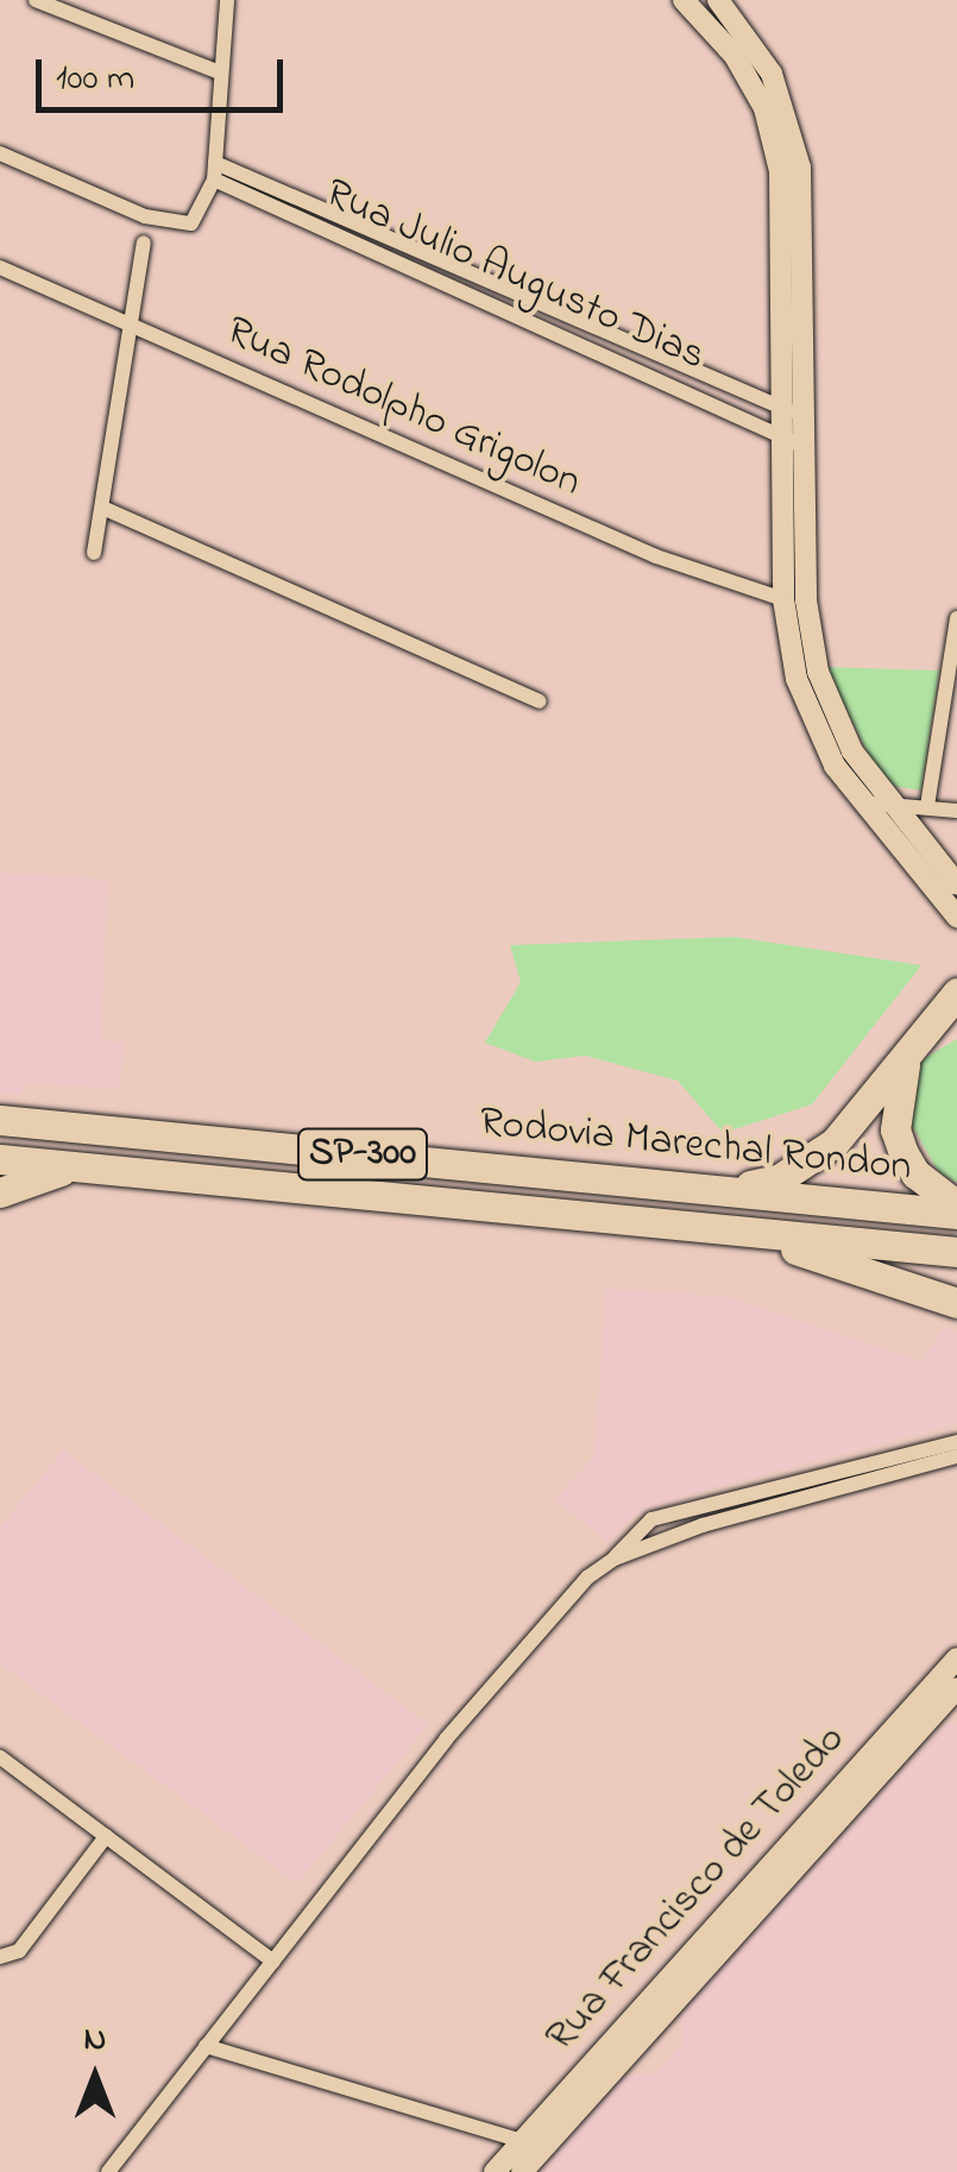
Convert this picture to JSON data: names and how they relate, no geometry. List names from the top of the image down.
{
  "streets": {
    "highway": ["Rodovia Marechal Rondon", "SP-300"],
    "street": ["Rua Julio Augusto Dias", "Rua Rodolpho Grigolon", "Rua Francisco de Toledo"]
  },
  "scale_bar": "100 m",
  "north": "top"
}
